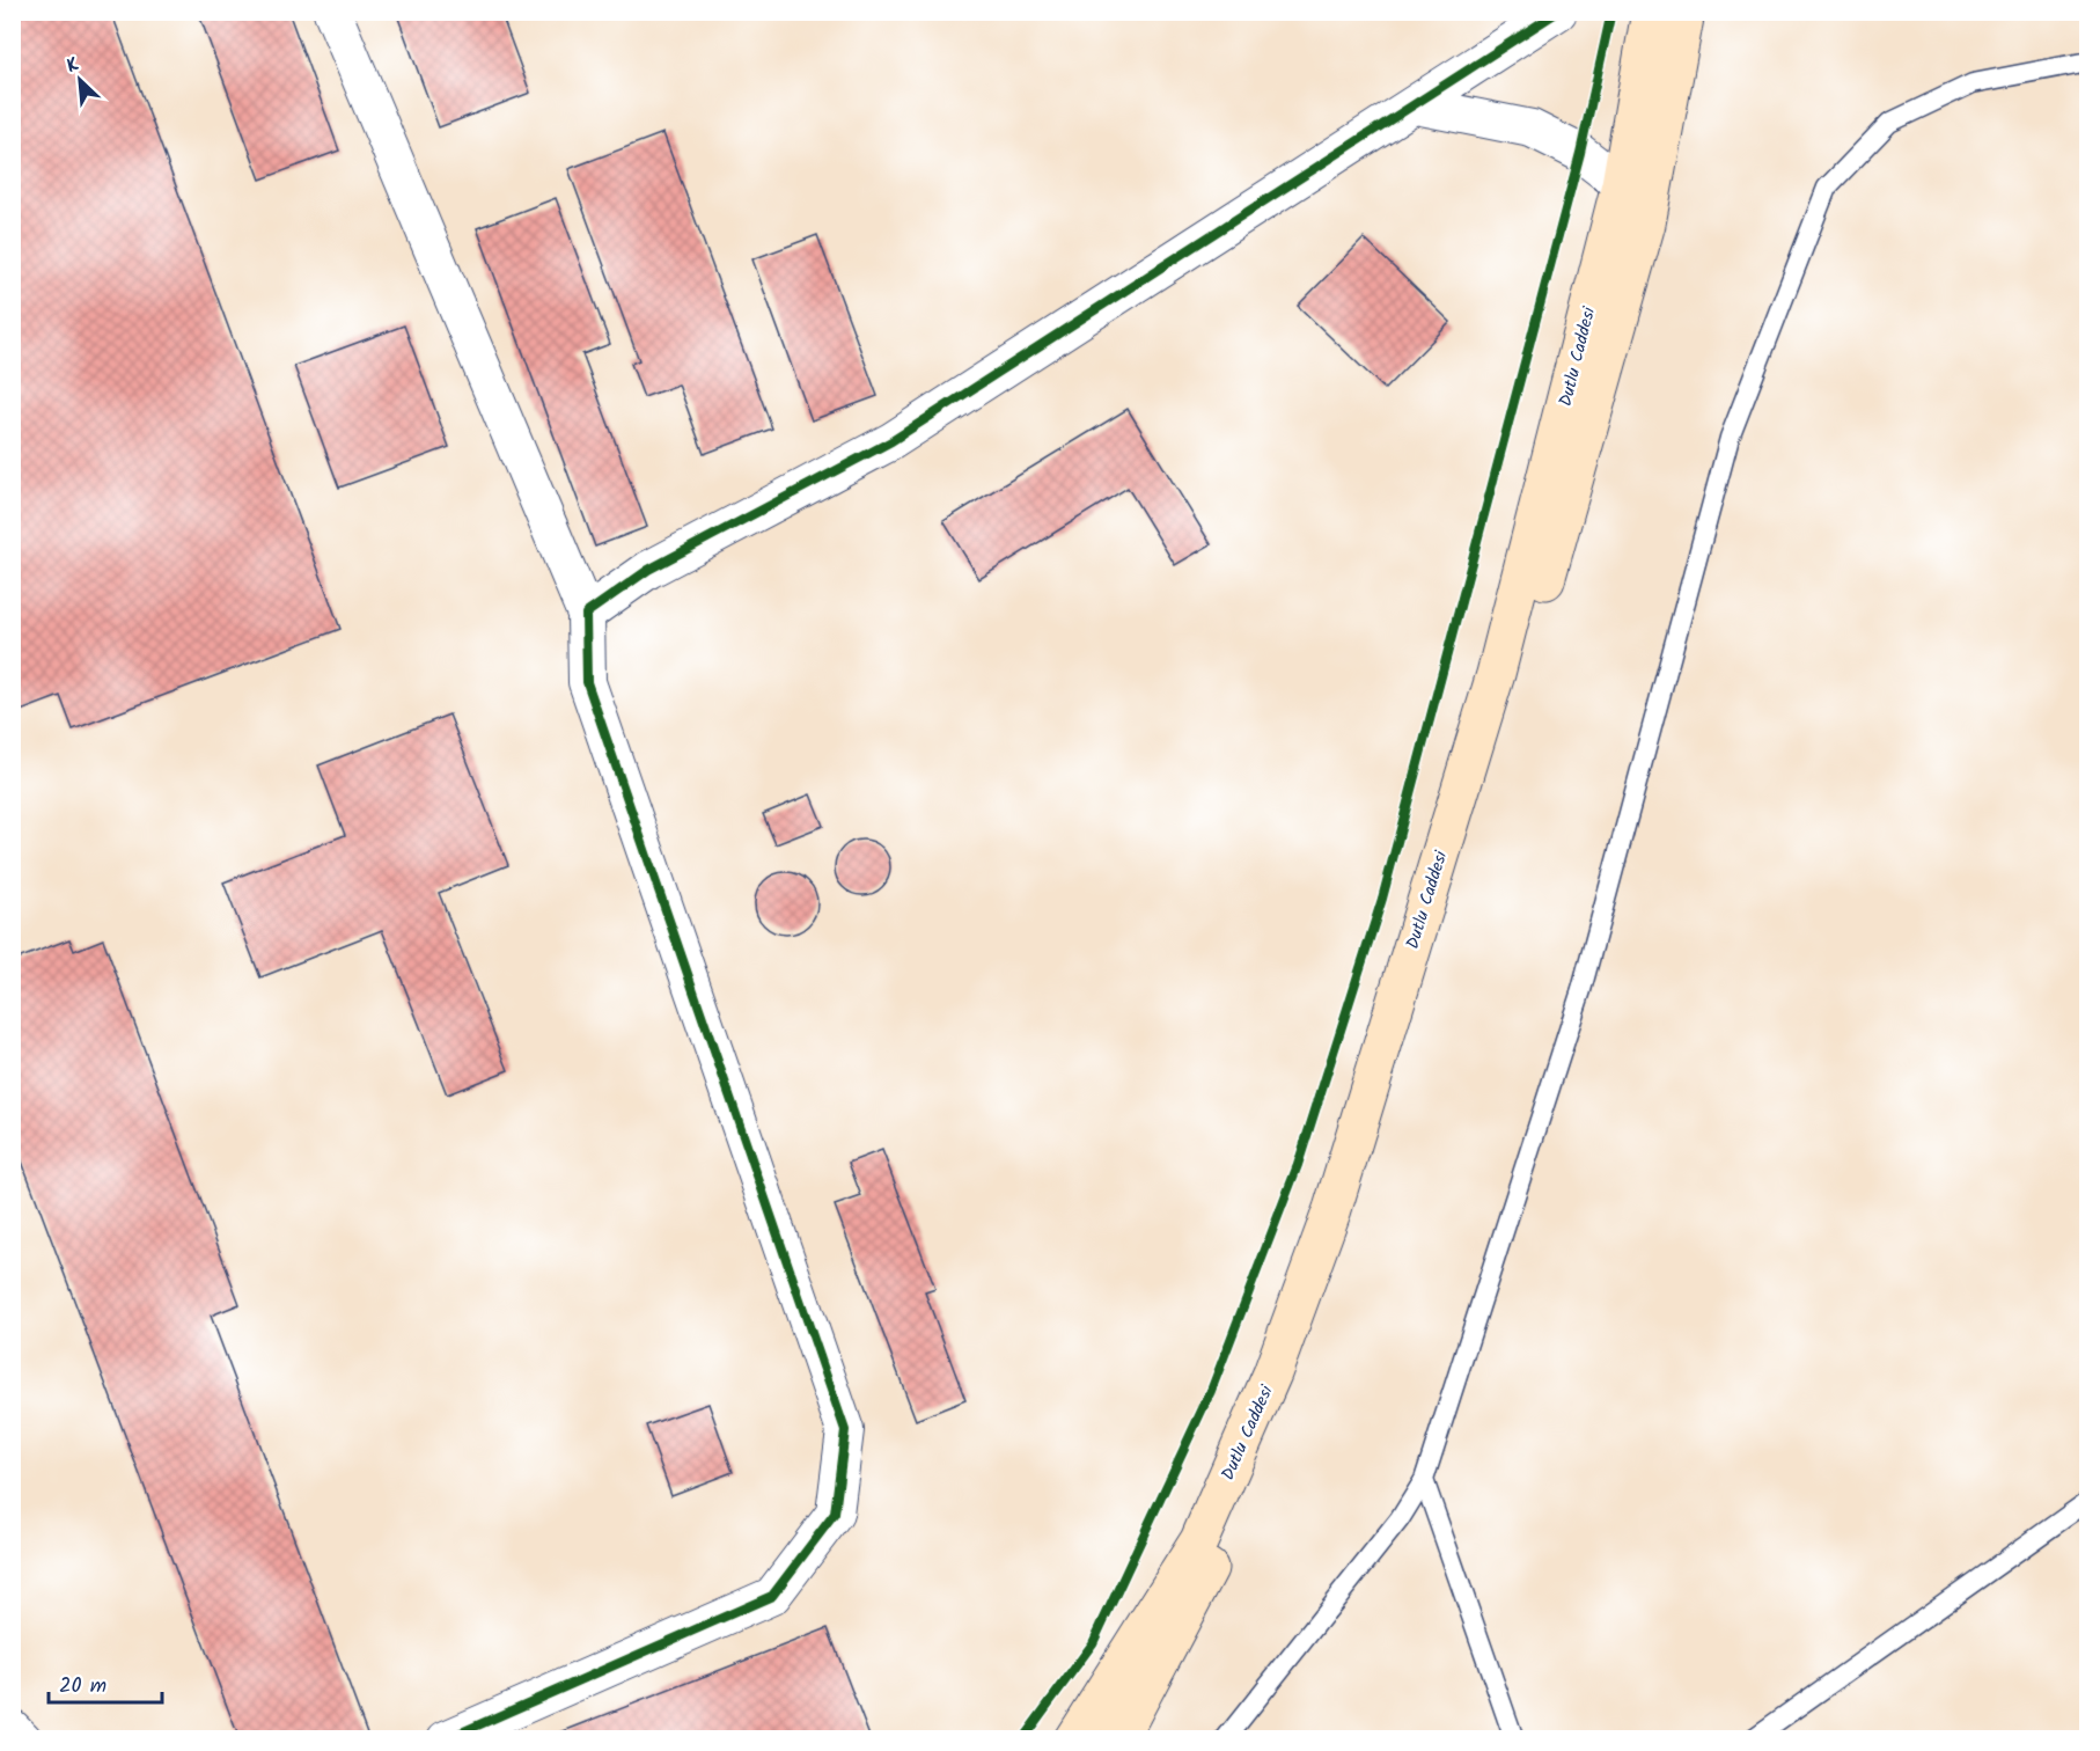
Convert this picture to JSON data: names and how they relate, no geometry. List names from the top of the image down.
{
  "streets": {
    "main road": ["Dutlu Caddesi"]
  },
  "scale_bar": "20 m",
  "north": "top left"
}
